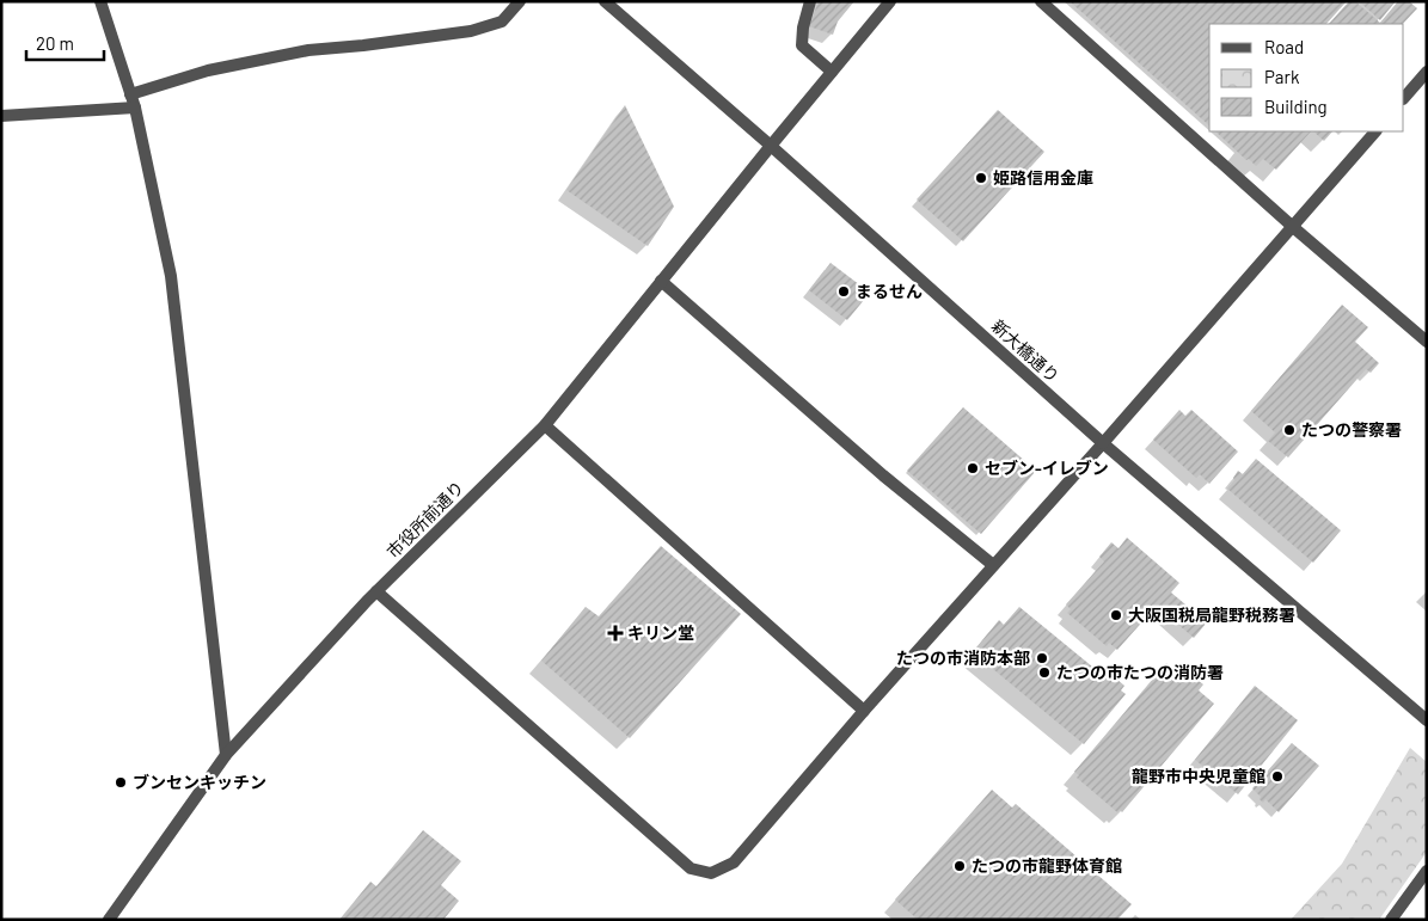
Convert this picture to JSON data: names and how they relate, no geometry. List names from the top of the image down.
{
  "streets": {
    "street": ["新大橋通り", "市役所前通り"]
  },
  "crossings": [
    ["新大橋通り", "市役所前通り"]
  ],
  "places": {
    "other": [
      "姫路信用金庫",
      "まるせん",
      "たつの警察署",
      "セブン-イレブン",
      "大阪国税局龍野税務署",
      "たつの市消防本部",
      "たつの市たつの消防署",
      "龍野市中央児童館",
      "ブンセンキッチン",
      "たつの市龍野体育館"
    ],
    "health": ["キリン堂"]
  },
  "legend": ["Road", "Park", "Building"],
  "scale_bar": "20 m"
}
